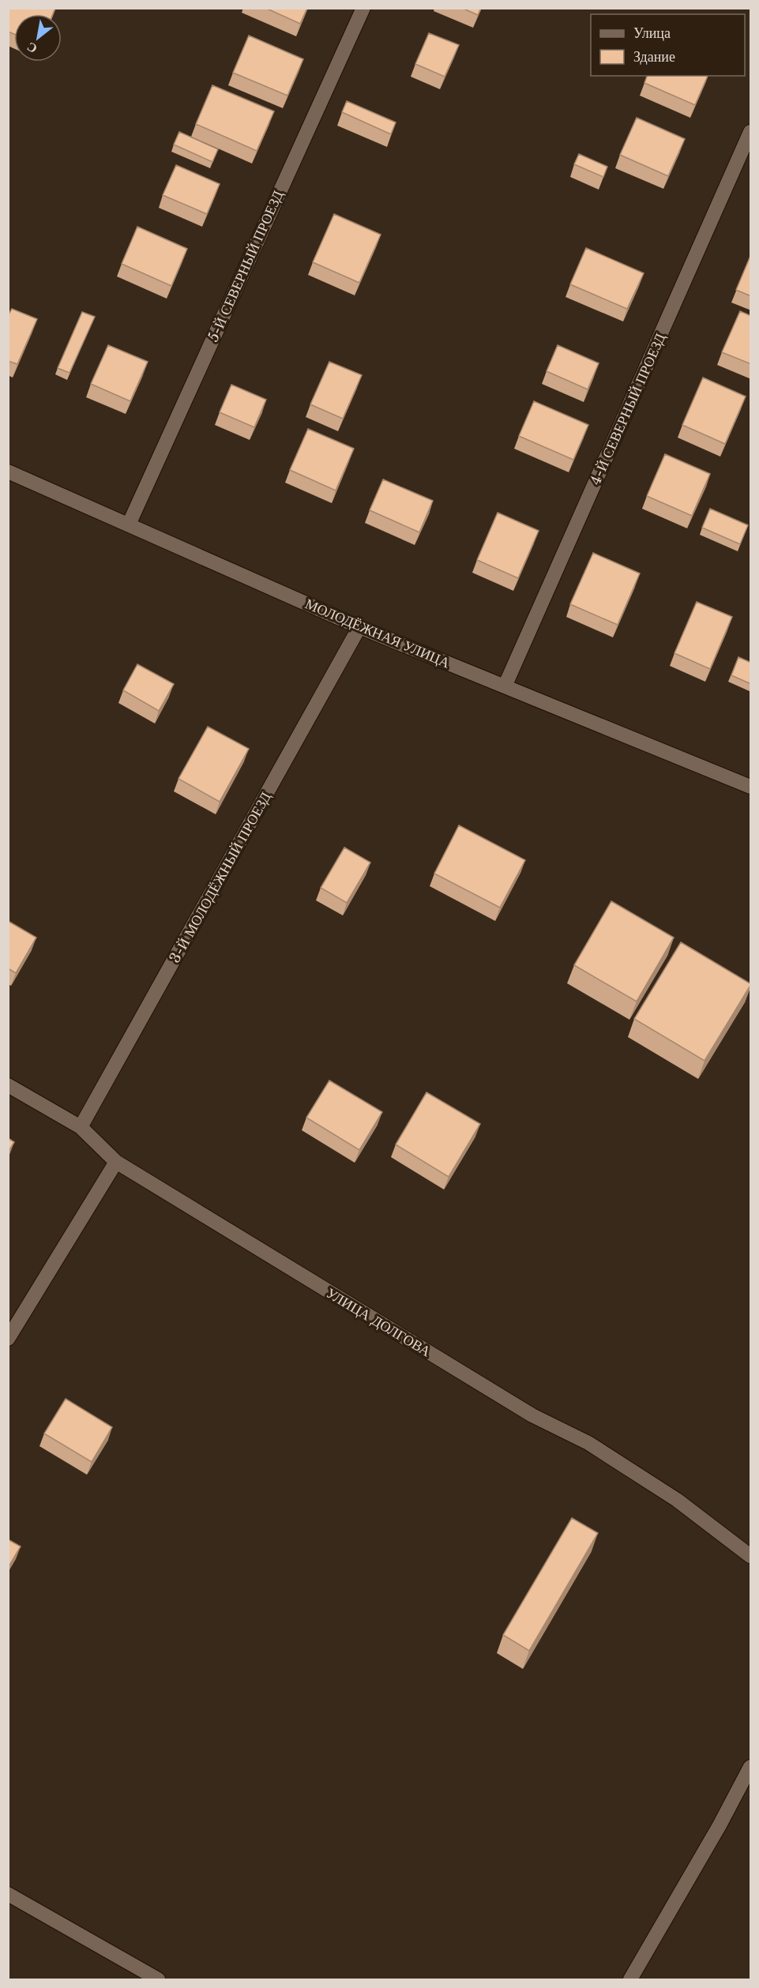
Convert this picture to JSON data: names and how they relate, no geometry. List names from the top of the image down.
{
  "streets": {
    "street": [
      "5-Й СЕВЕРНЫЙ ПРОЕЗД",
      "4-Й СЕВЕРНЫЙ ПРОЕЗД",
      "МОЛОДЁЖНАЯ УЛИЦА",
      "3-Й МОЛОДЁЖНЫЙ ПРОЕЗД",
      "УЛИЦА ДОЛГОВА"
    ]
  },
  "crossings": [
    ["5-Й СЕВЕРНЫЙ ПРОЕЗД", "МОЛОДЁЖНАЯ УЛИЦА"],
    ["4-Й СЕВЕРНЫЙ ПРОЕЗД", "МОЛОДЁЖНАЯ УЛИЦА"],
    ["МОЛОДЁЖНАЯ УЛИЦА", "3-Й МОЛОДЁЖНЫЙ ПРОЕЗД"],
    ["3-Й МОЛОДЁЖНЫЙ ПРОЕЗД", "УЛИЦА ДОЛГОВА"]
  ],
  "legend": ["Улица", "Здание"],
  "north": "bottom left"
}
